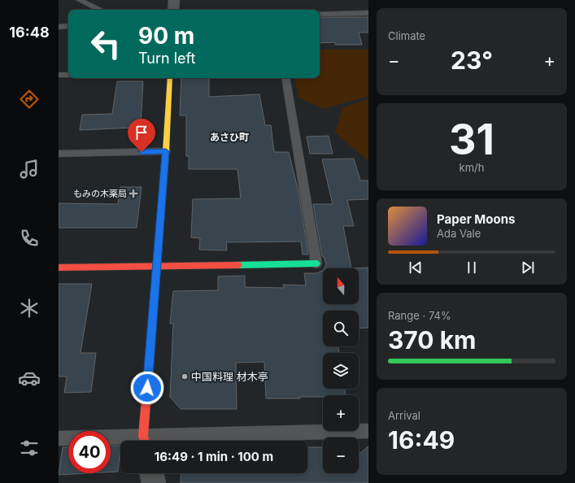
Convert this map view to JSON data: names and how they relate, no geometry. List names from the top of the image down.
{
  "districts": ["あさひ町"],
  "places": {
    "health": ["もみの木薬局"],
    "other": ["中国料理 材木亭"]
  },
  "north": "top",
  "page": {
    "tabs": "16:48",
    "tile": [
      "Climate",
      ["31", "km/h"],
      ["Range · 74%", "370 km"],
      ["Arrival", "16:49"]
    ],
    "turn": ["90 m", "Turn left"],
    "heat": ["−", "23°", "+"],
    "song": ["Paper Moons", "Ada Vale"],
    "map_buttons": ["+", "−"],
    "limit": "40",
    "trip": "16:49 · 1 min · 100 m"
  }
}
